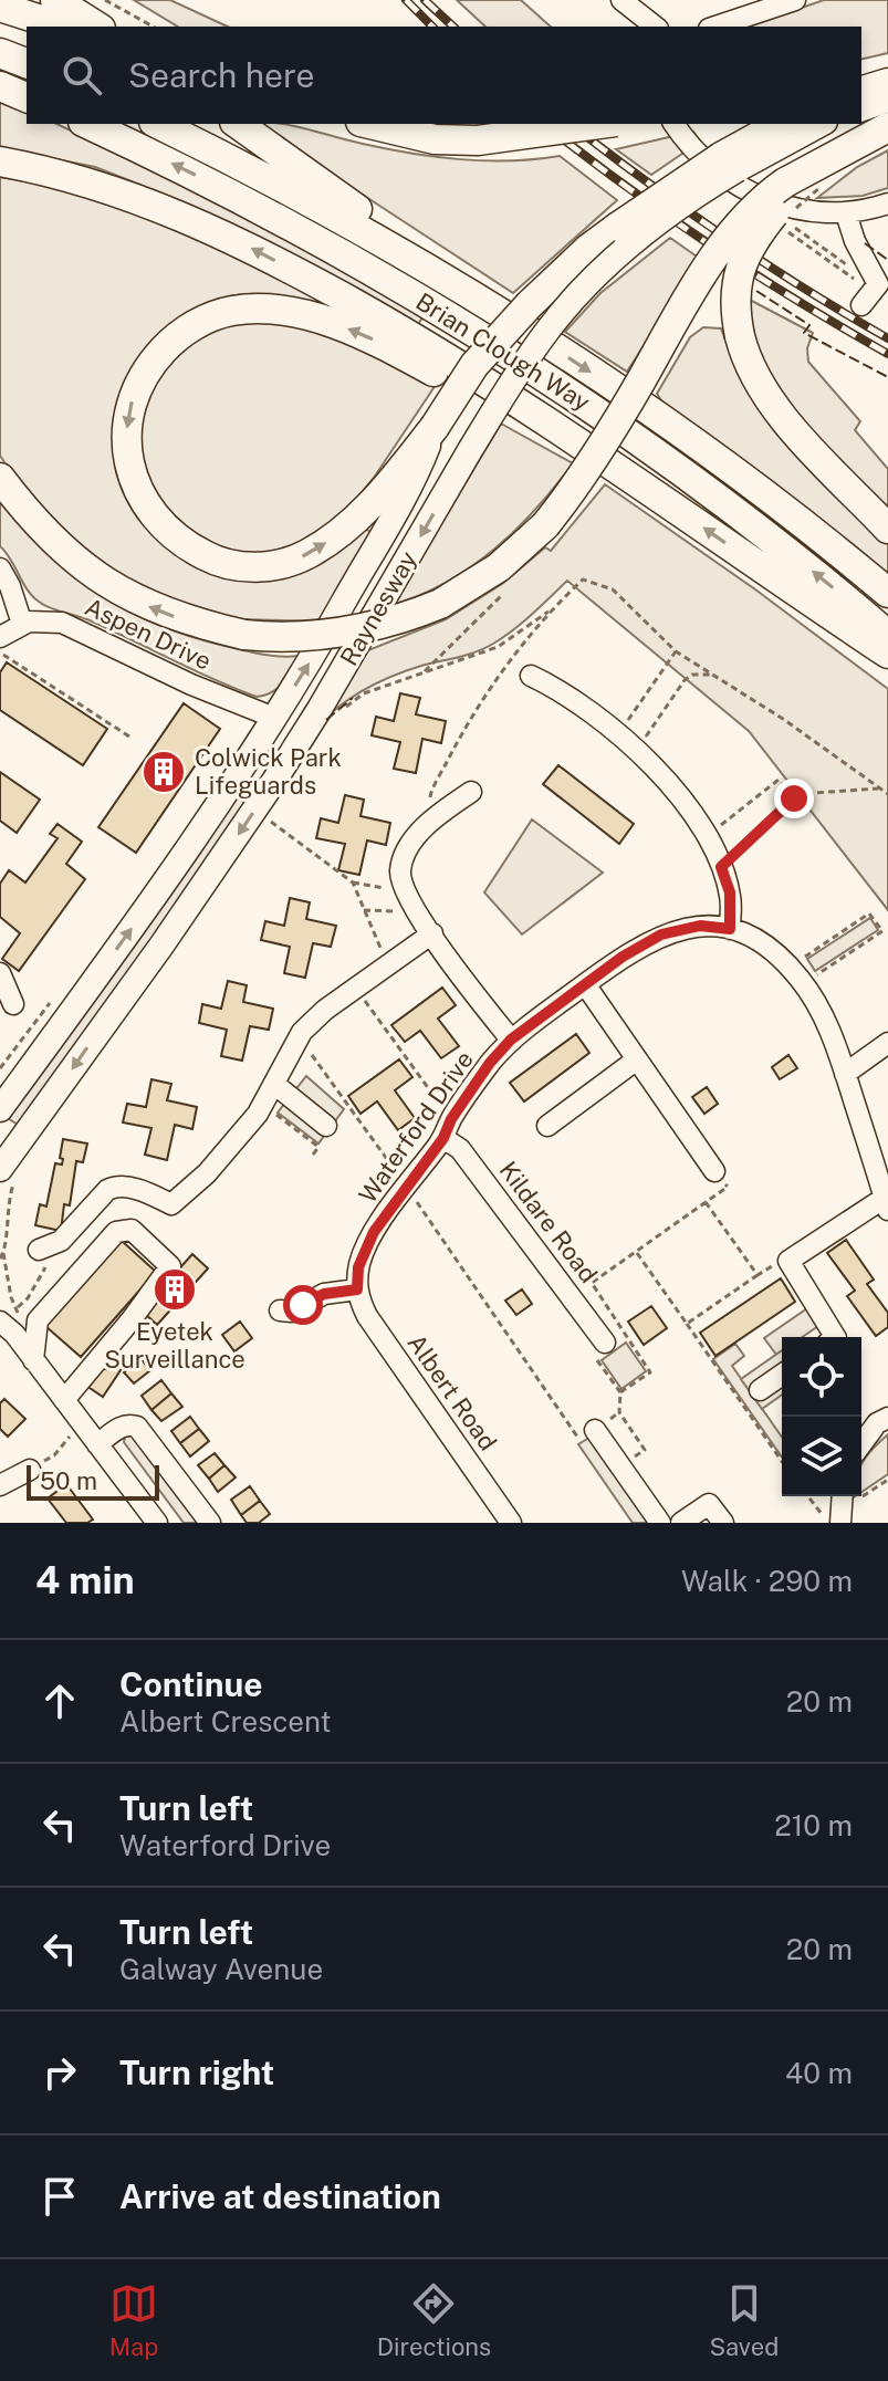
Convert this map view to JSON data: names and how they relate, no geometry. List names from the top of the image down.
{
  "streets": {
    "highway": ["Brian Clough Way", "Raynesway"],
    "street": [
      "Aspen Drive",
      "Waterford Drive",
      "Kildare Road",
      "Albert Road"
    ]
  },
  "crossings": [
    ["Raynesway", "Aspen Drive"],
    ["Waterford Drive", "Kildare Road"],
    ["Waterford Drive", "Albert Road"]
  ],
  "places": {
    "building": ["Colwick Park Lifeguards", "Eyetek Surveillance"]
  },
  "scale_bar": "50 m",
  "page": {
    "search": "Search here",
    "scale": "50 m",
    "heading": ["4 min", "Walk · 290 m"],
    "list": [
      ["Continue", "Albert Crescent", "20 m"],
      ["Turn left", "Waterford Drive", "210 m"],
      ["Turn left", "Galway Avenue", "20 m"],
      ["Turn right", "40 m"],
      "Arrive at destination"
    ],
    "nav": ["Map", "Directions", "Saved"]
  }
}
